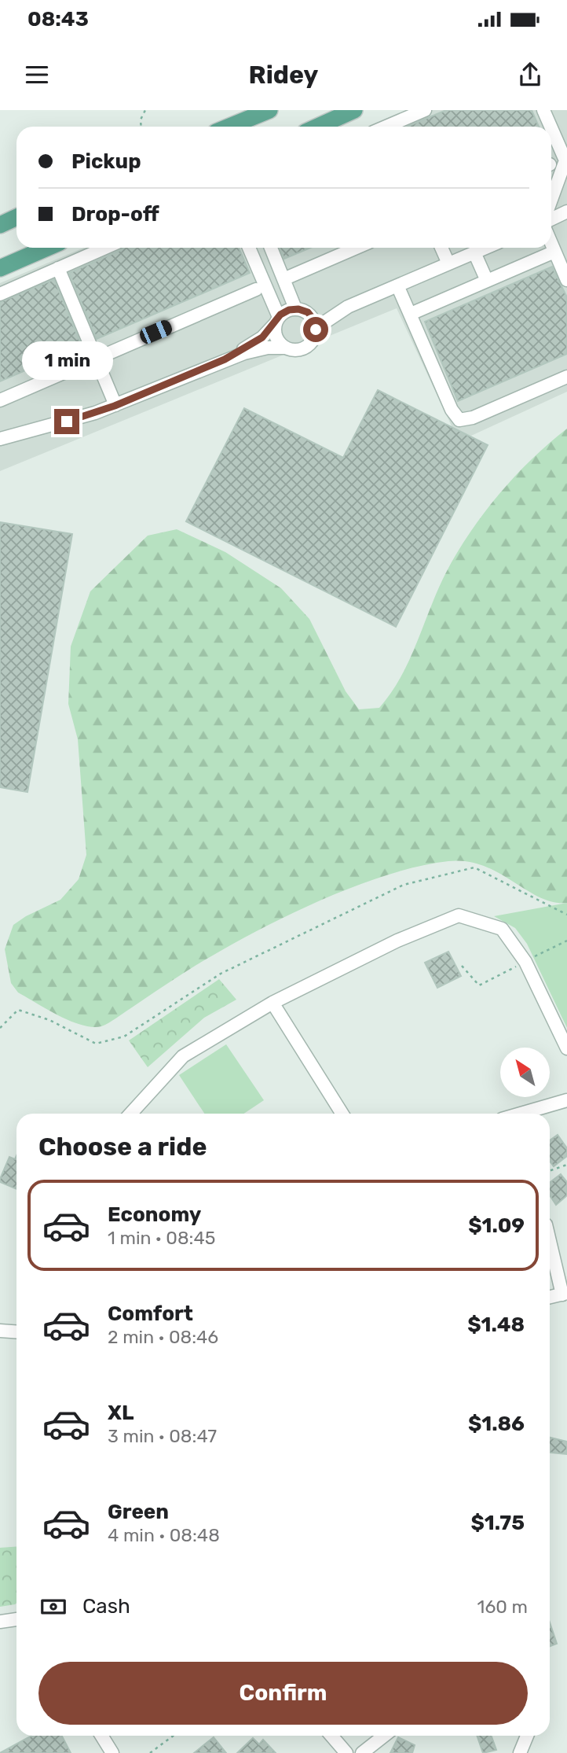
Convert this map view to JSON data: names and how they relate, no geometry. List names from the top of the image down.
{
  "north": "top left",
  "page": {
    "status": "08:43",
    "header": "Ridey",
    "banner": ["Pickup", "Drop-off"],
    "bubble": "1 min",
    "heading": "Choose a ride",
    "list": [
      {
        "name": "Economy",
        "note": "1 min · 08:45",
        "value": "$1.09"
      },
      {
        "name": "Comfort",
        "note": "2 min · 08:46",
        "value": "$1.48"
      },
      {
        "name": "XL",
        "note": "3 min · 08:47",
        "value": "$1.86"
      },
      {
        "name": "Green",
        "note": "4 min · 08:48",
        "value": "$1.75"
      }
    ],
    "pay": ["Cash", "160 m"],
    "buttons": "Confirm"
  }
}
